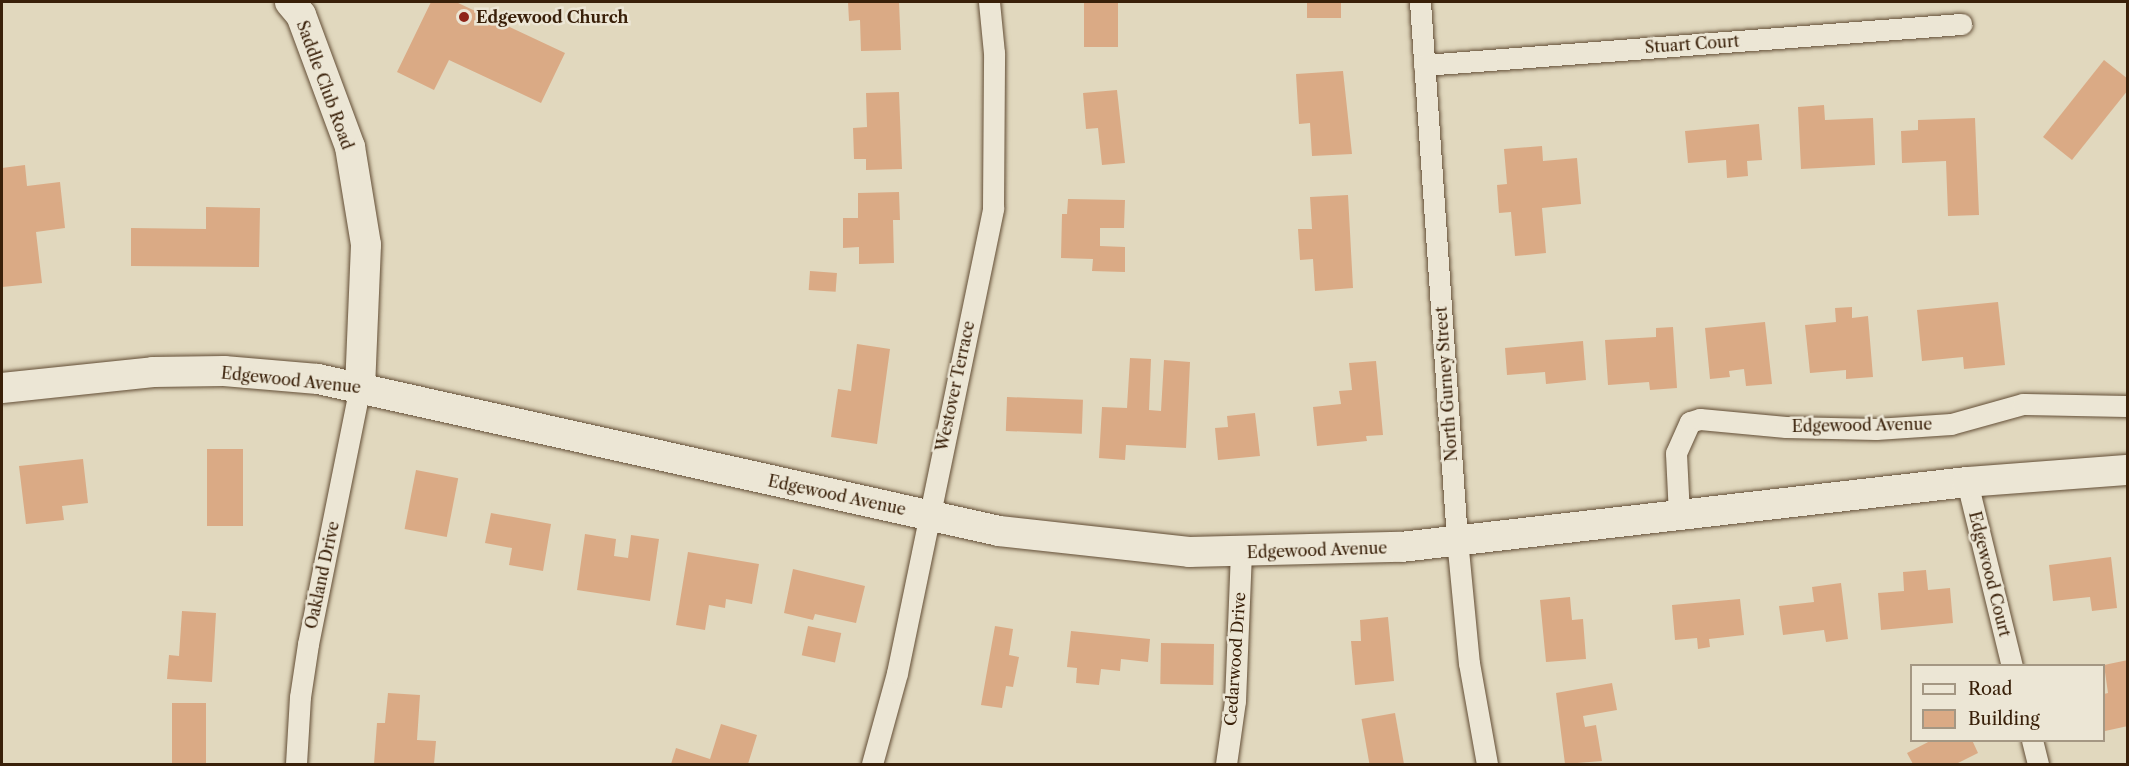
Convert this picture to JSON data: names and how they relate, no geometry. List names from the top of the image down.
{
  "streets": {
    "street": [
      "Stuart Court",
      "Saddle Club Road",
      "Edgewood Avenue",
      "North Gurney Street",
      "Westover Terrace",
      "Edgewood Court",
      "Oakland Drive",
      "Cedarwood Drive"
    ]
  },
  "crossings": [
    ["Stuart Court", "North Gurney Street"],
    ["Saddle Club Road", "Edgewood Avenue"],
    ["Saddle Club Road", "Oakland Drive"],
    ["Edgewood Avenue", "North Gurney Street"],
    ["Edgewood Avenue", "Westover Terrace"],
    ["Edgewood Avenue", "Edgewood Court"],
    ["Edgewood Avenue", "Oakland Drive"],
    ["Edgewood Avenue", "Cedarwood Drive"]
  ],
  "places": ["Edgewood Church"],
  "legend": ["Road", "Building"]
}
